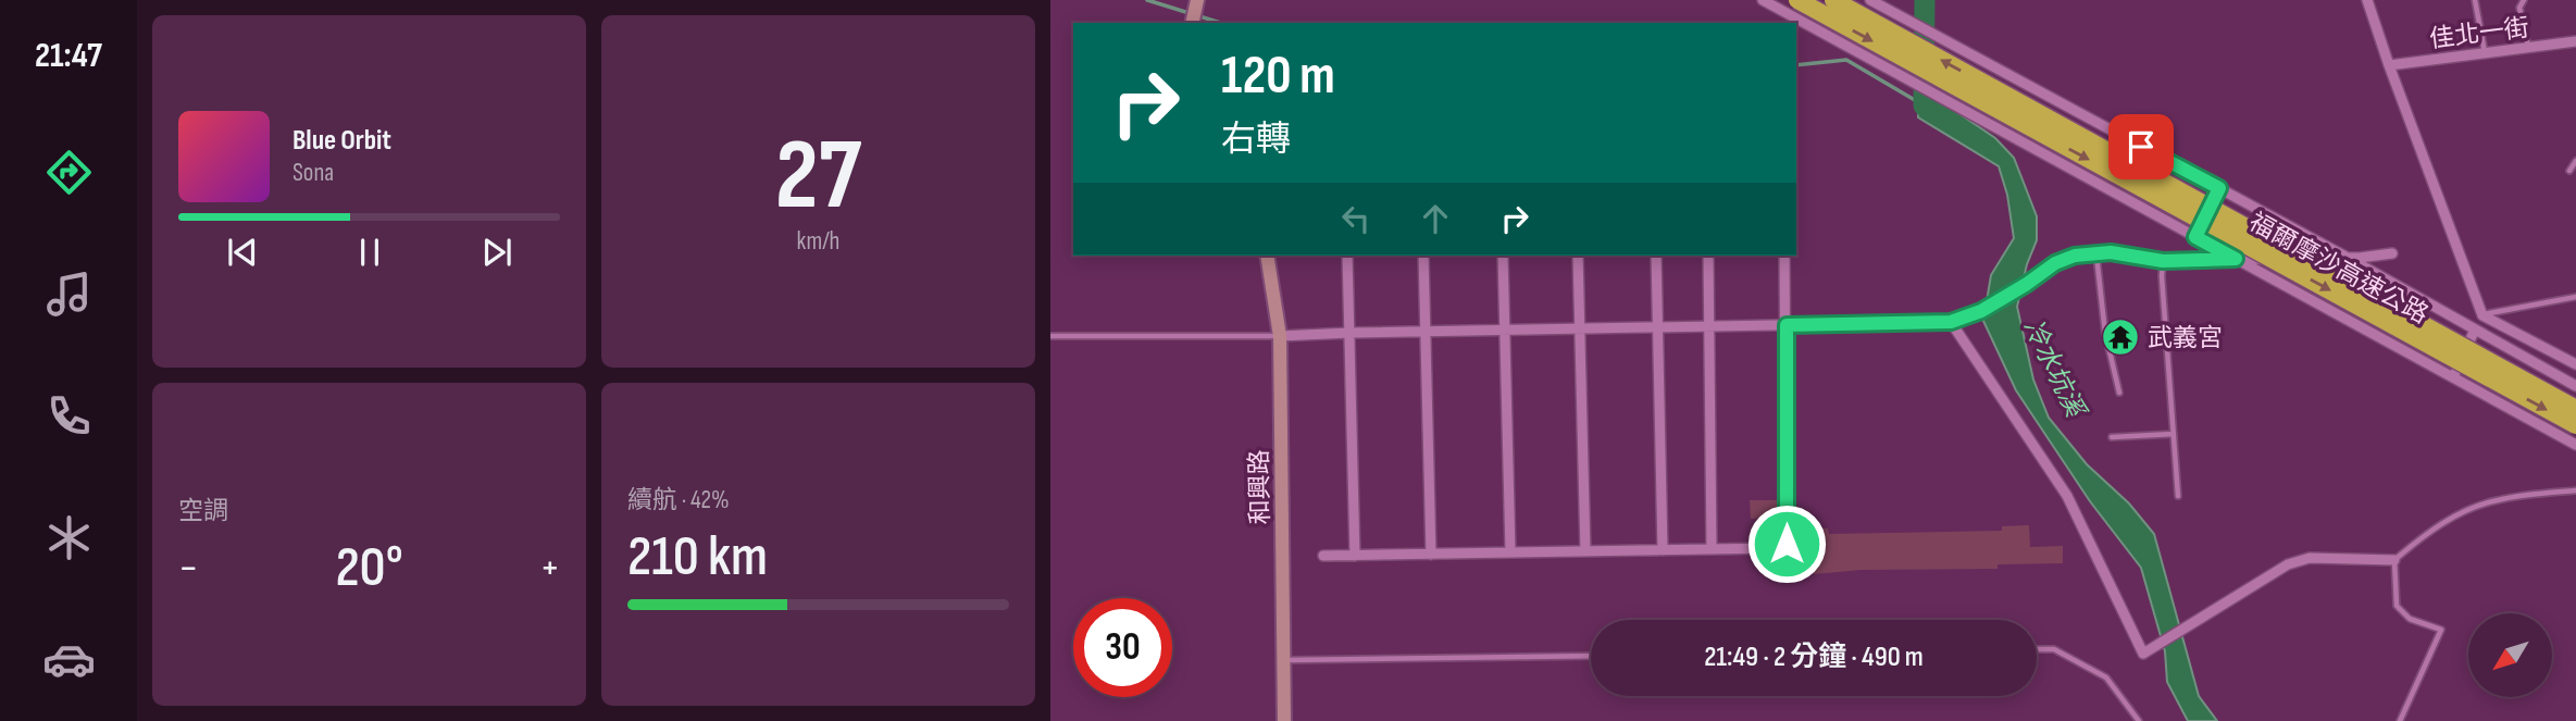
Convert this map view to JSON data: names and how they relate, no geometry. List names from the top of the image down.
{
  "streets": {
    "highway": ["福爾摩沙高速公路"],
    "street": ["佳北一街", "和興路"]
  },
  "water": ["冷水坑溪"],
  "places": {
    "temple": ["武義宮"]
  },
  "north": "bottom left",
  "page": {
    "tabs": "21:47",
    "tile": [
      ["27", "km/h"],
      "空調",
      ["續航 · 42%", "210 km"]
    ],
    "turn": ["120 m", "右轉"],
    "song": ["Blue Orbit", "Sona"],
    "heat": ["−", "20°", "+"],
    "limit": "30",
    "trip": "21:49 · 2 分鐘 · 490 m"
  }
}
